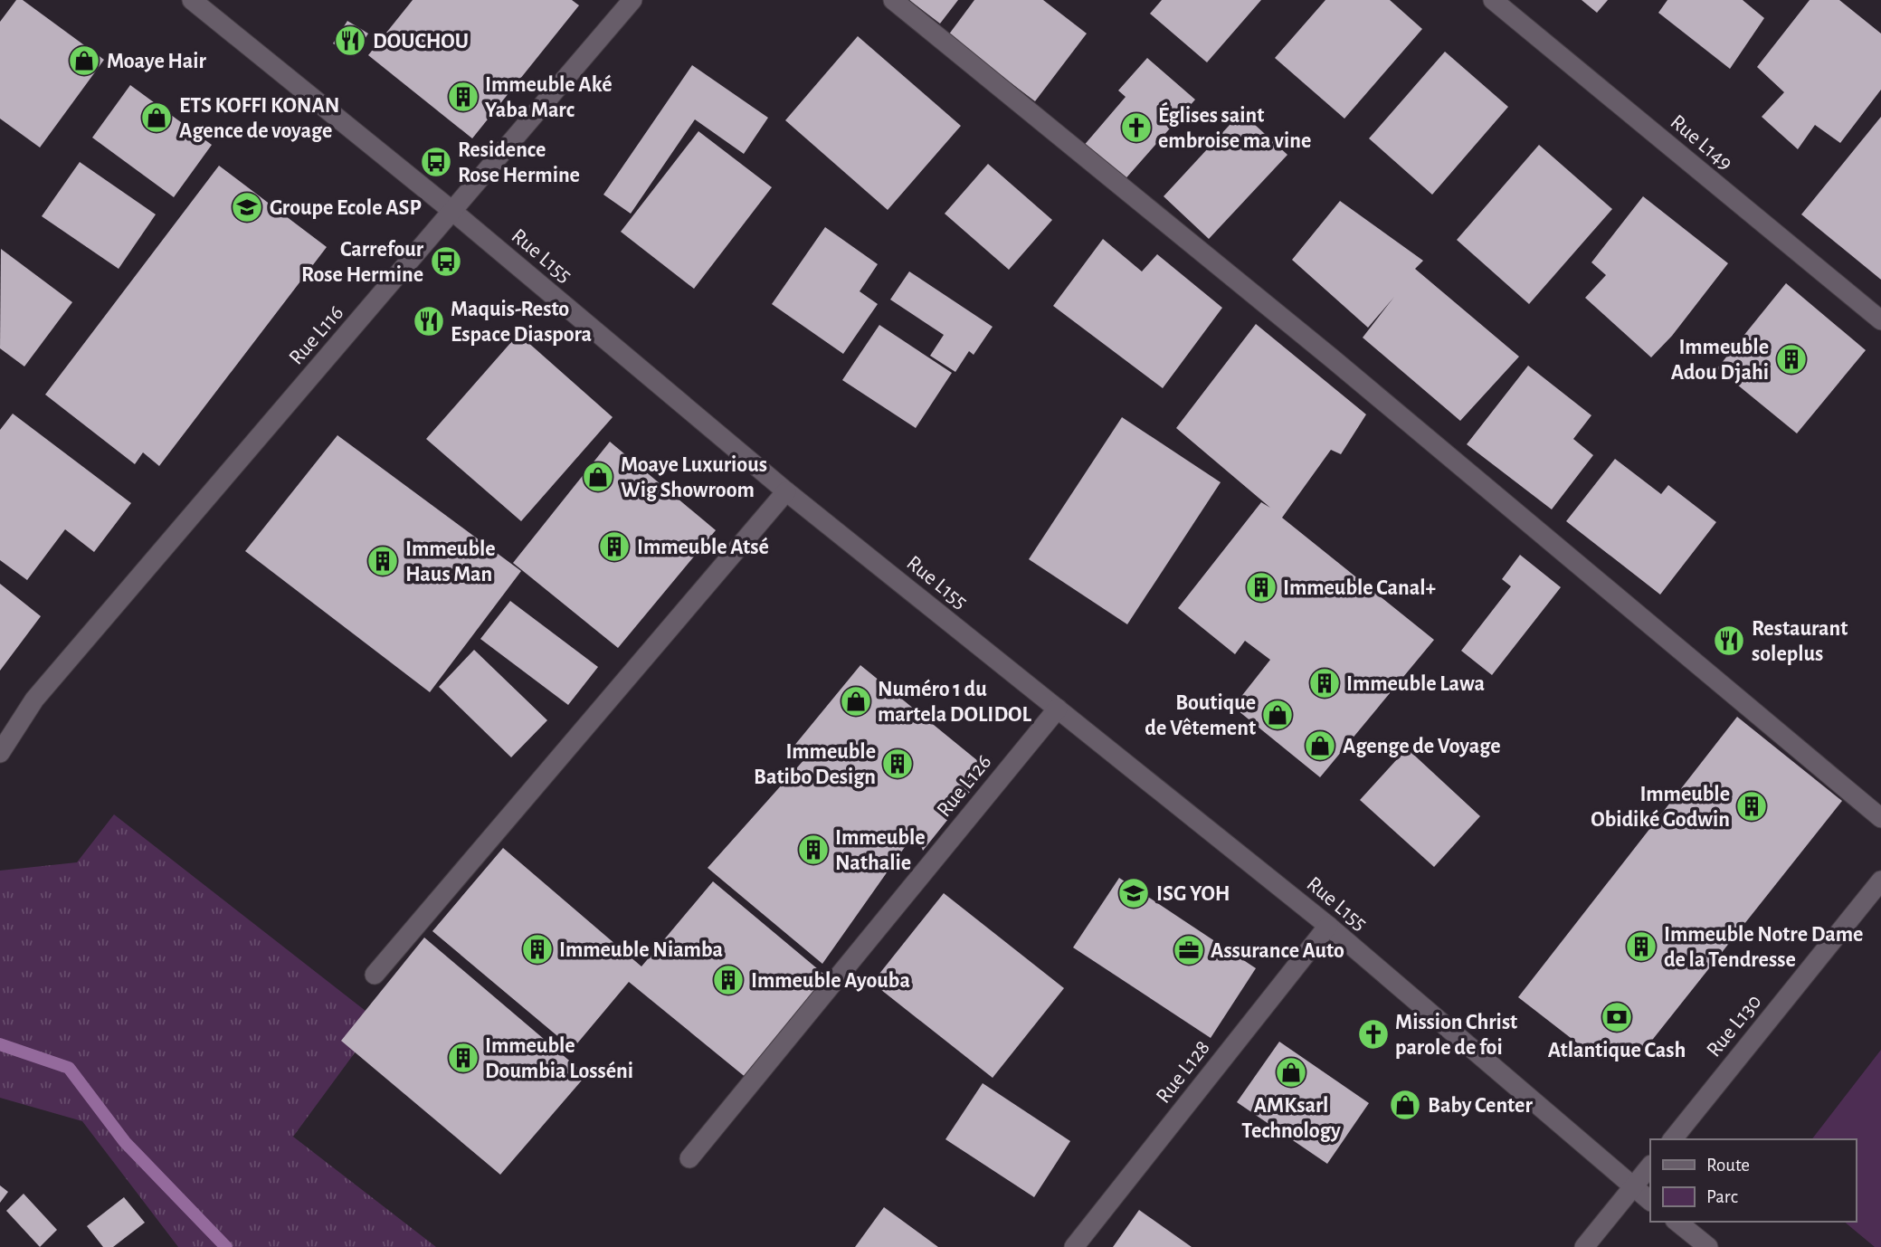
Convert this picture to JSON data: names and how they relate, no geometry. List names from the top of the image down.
{
  "streets": {
    "street": [
      "Rue L149",
      "Rue L155",
      "Rue L116",
      "Rue L126",
      "Rue L130",
      "Rue L128"
    ]
  },
  "crossings": [
    ["Rue L155", "Rue L116"],
    ["Rue L155", "Rue L126"],
    ["Rue L155", "Rue L128"]
  ],
  "places": {
    "restaurant": ["DOUCHOU", "Maquis-Resto Espace Diaspora", "Restaurant soleplus"],
    "shop": [
      "Moaye Hair",
      "ETS KOFFI KONAN Agence de voyage",
      "Moaye Luxurious Wig Showroom",
      "Numéro 1 du martela DOLIDOL",
      "Boutique de Vêtement",
      "Agenge de Voyage",
      "AMKsarl Technology",
      "Baby Center"
    ],
    "building": [
      "Immeuble Aké Yaba Marc",
      "Immeuble Adou Djahi",
      "Immeuble Atsé",
      "Immeuble Haus Man",
      "Immeuble Canal+",
      "Immeuble Lawa",
      "Immeuble Batibo Design",
      "Immeuble Obidiké Godwin",
      "Immeuble Nathalie",
      "Immeuble Notre Dame de la Tendresse",
      "Immeuble Niamba",
      "Immeuble Ayouba",
      "Immeuble Doumbia Losséni"
    ],
    "church": ["Églises saint embroise ma vine", "Mission Christ parole de foi"],
    "bus stop": ["Residence Rose Hermine", "Carrefour Rose Hermine"],
    "school or university": ["Groupe Ecole ASP", "ISG YOH"],
    "office": ["Assurance Auto"],
    "bank": ["Atlantique Cash"]
  },
  "legend": ["Route", "Parc"]
}
